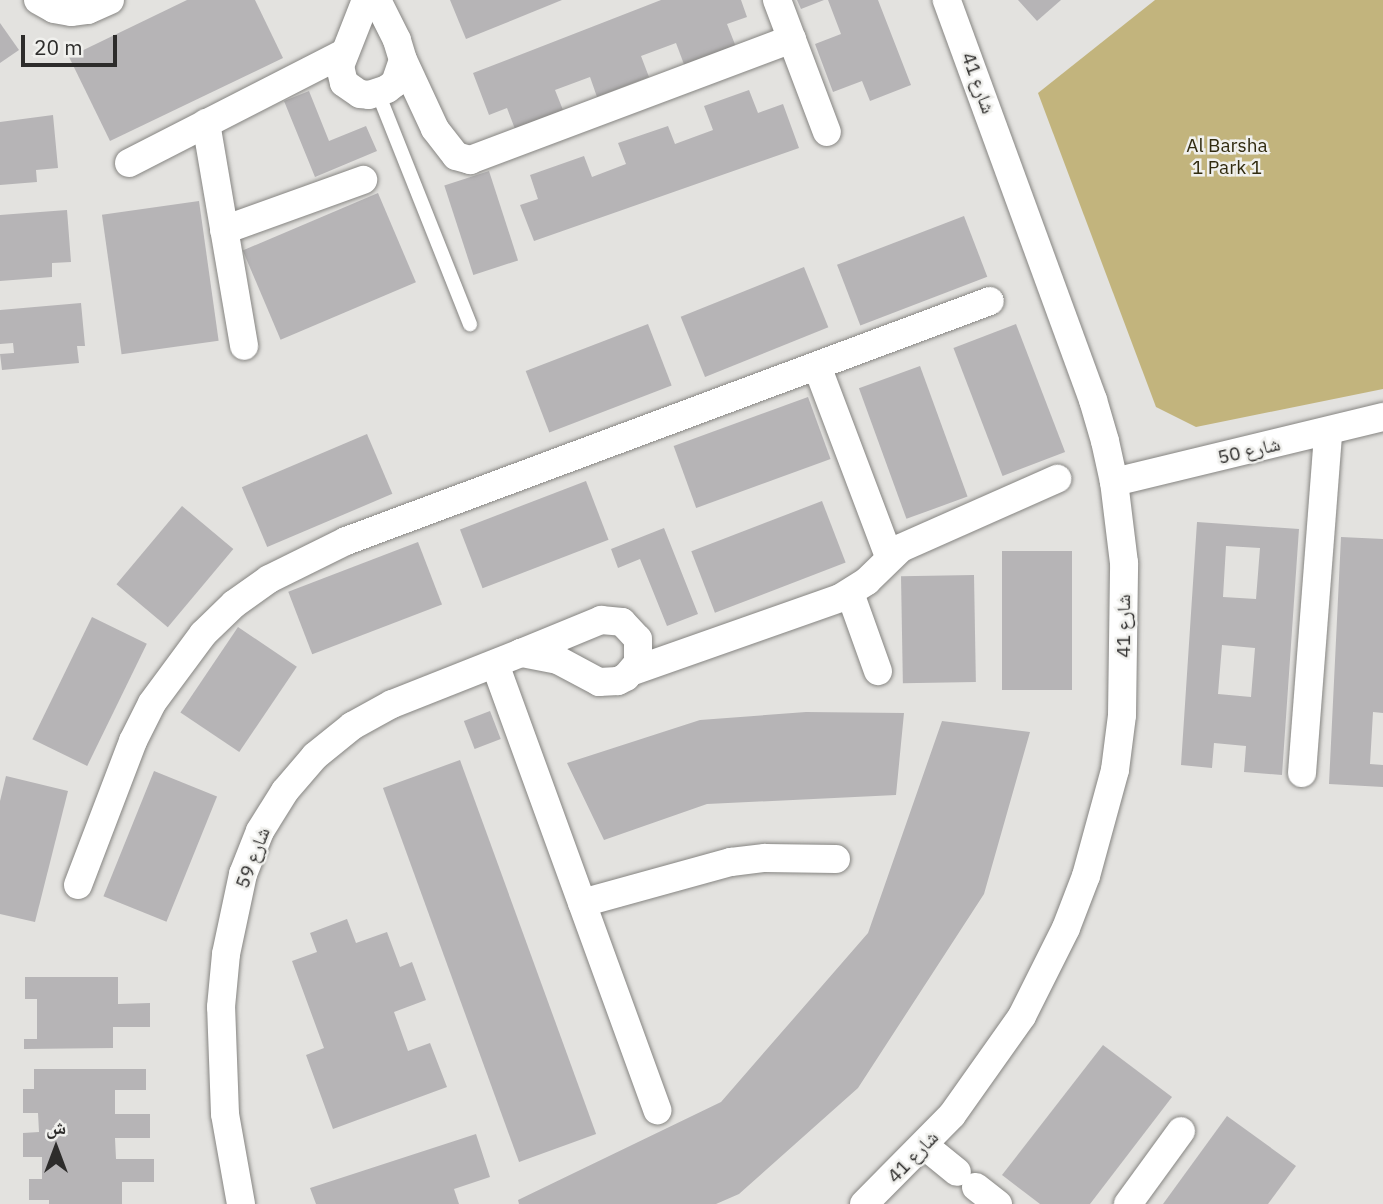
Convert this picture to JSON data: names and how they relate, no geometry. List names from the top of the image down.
{
  "streets": {
    "street": ["شارع 41", "شارع 50", "شارع 59"]
  },
  "crossings": [
    ["شارع 41", "شارع 50"]
  ],
  "parks": ["Al Barsha 1 Park 1"],
  "scale_bar": "20 m",
  "north": "top"
}
